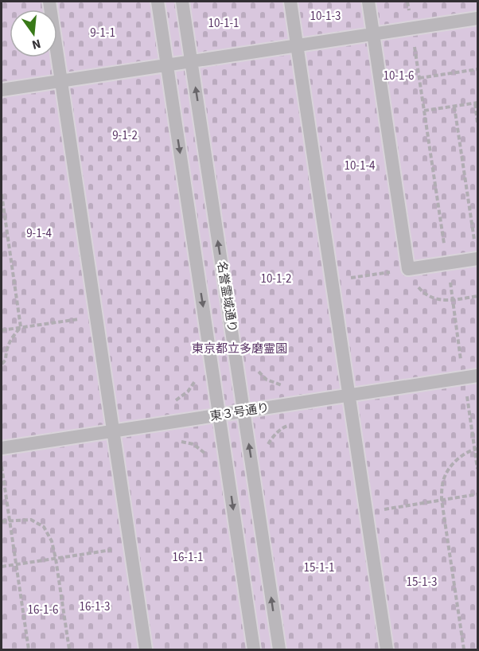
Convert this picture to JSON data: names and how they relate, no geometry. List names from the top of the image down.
{
  "streets": {
    "lane": ["名誉霊域通り", "東３号通り"]
  },
  "crossings": [
    ["名誉霊域通り", "東３号通り"]
  ],
  "parks": [
    "10-1-3",
    "10-1-1",
    "9-1-1",
    "10-1-6",
    "9-1-2",
    "10-1-4",
    "9-1-4",
    "10-1-2",
    "東京都立多磨霊園",
    "16-1-1",
    "15-1-1",
    "15-1-3",
    "16-1-3",
    "16-1-6"
  ],
  "north": "bottom"
}
